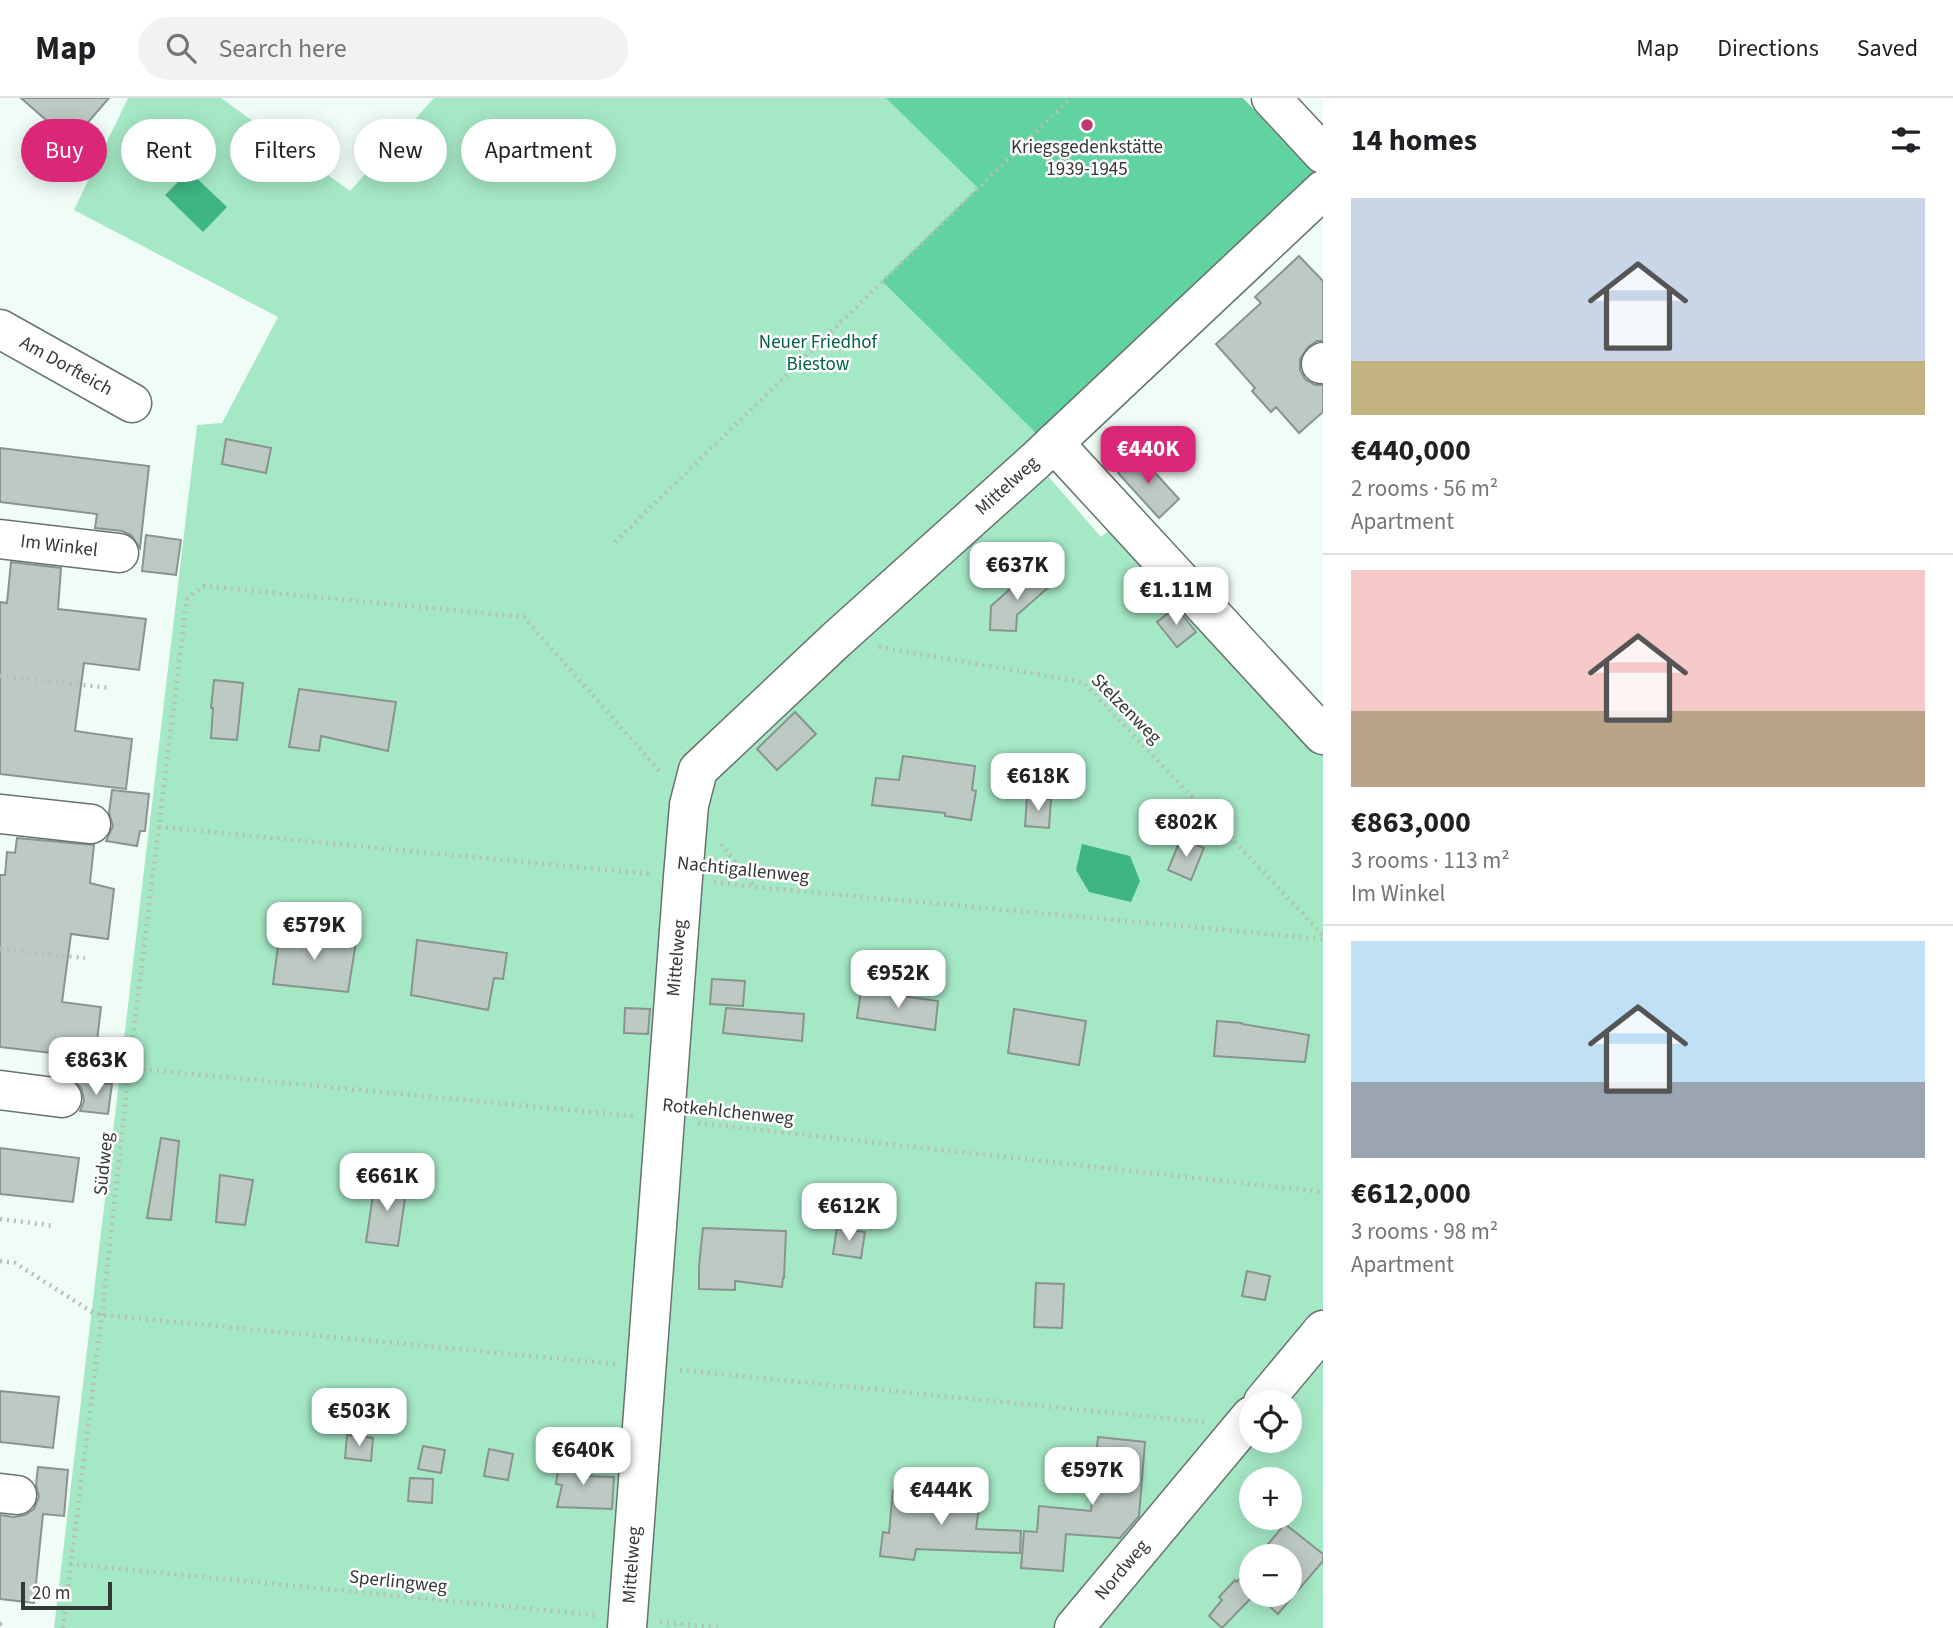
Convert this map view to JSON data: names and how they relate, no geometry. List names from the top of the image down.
{
  "streets": {
    "street": [
      "Am Dorfteich",
      "Mittelweg",
      "Im Winkel",
      "Nordweg"
    ],
    "path": [
      "Stelzenweg",
      "Nachtigallenweg",
      "Rotkehlchenweg",
      "Südweg",
      "Sperlingweg"
    ]
  },
  "crossings": [
    ["Mittelweg", "Stelzenweg"],
    ["Mittelweg", "Nachtigallenweg"],
    ["Mittelweg", "Rotkehlchenweg"],
    ["Mittelweg", "Südweg"],
    ["Mittelweg", "Sperlingweg"],
    ["Stelzenweg", "Nachtigallenweg"],
    ["Nachtigallenweg", "Südweg"],
    ["Rotkehlchenweg", "Südweg"],
    ["Südweg", "Sperlingweg"]
  ],
  "parks": ["Neuer Friedhof Biestow"],
  "places": ["Kriegsgedenkstätte 1939-1945"],
  "scale_bar": "20 m",
  "page": {
    "header": "Map",
    "search": "Search here",
    "nav": ["Map", "Directions", "Saved"],
    "heading": "14 homes",
    "chip": [
      "Buy",
      "Rent",
      "Filters",
      "New",
      "Apartment"
    ],
    "list": [
      {
        "name": "€440,000",
        "note": "2 rooms · 56 m² · Apartment"
      },
      {
        "name": "€863,000",
        "note": "3 rooms · 113 m² · Im Winkel"
      },
      {
        "name": "€612,000",
        "note": "3 rooms · 98 m² · Apartment"
      }
    ],
    "price": [
      "€440K",
      "€637K",
      "€1.11M",
      "€618K",
      "€802K",
      "€579K",
      "€952K",
      "€863K",
      "€661K",
      "€612K",
      "€503K",
      "€640K",
      "€597K",
      "€444K"
    ],
    "map_buttons": ["+", "−"],
    "scale": "20 m"
  }
}
